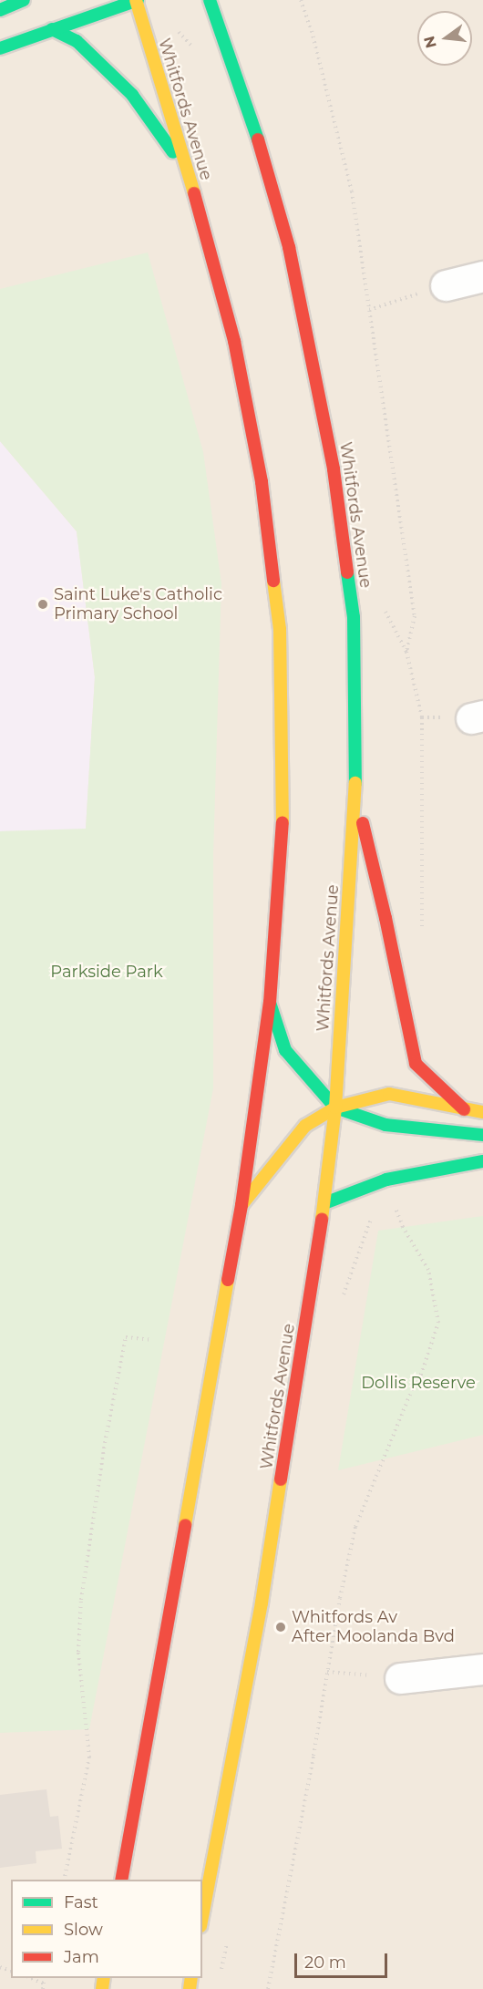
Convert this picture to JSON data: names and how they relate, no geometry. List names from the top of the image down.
{
  "streets": {
    "main road": ["Whitfords Avenue"]
  },
  "parks": ["Parkside Park", "Dollis Reserve"],
  "places": ["Saint Luke's Catholic Primary School", "Whitfords Av After Moolanda Bvd"],
  "legend": ["Fast", "Slow", "Jam"],
  "scale_bar": "20 m",
  "north": "left"
}
